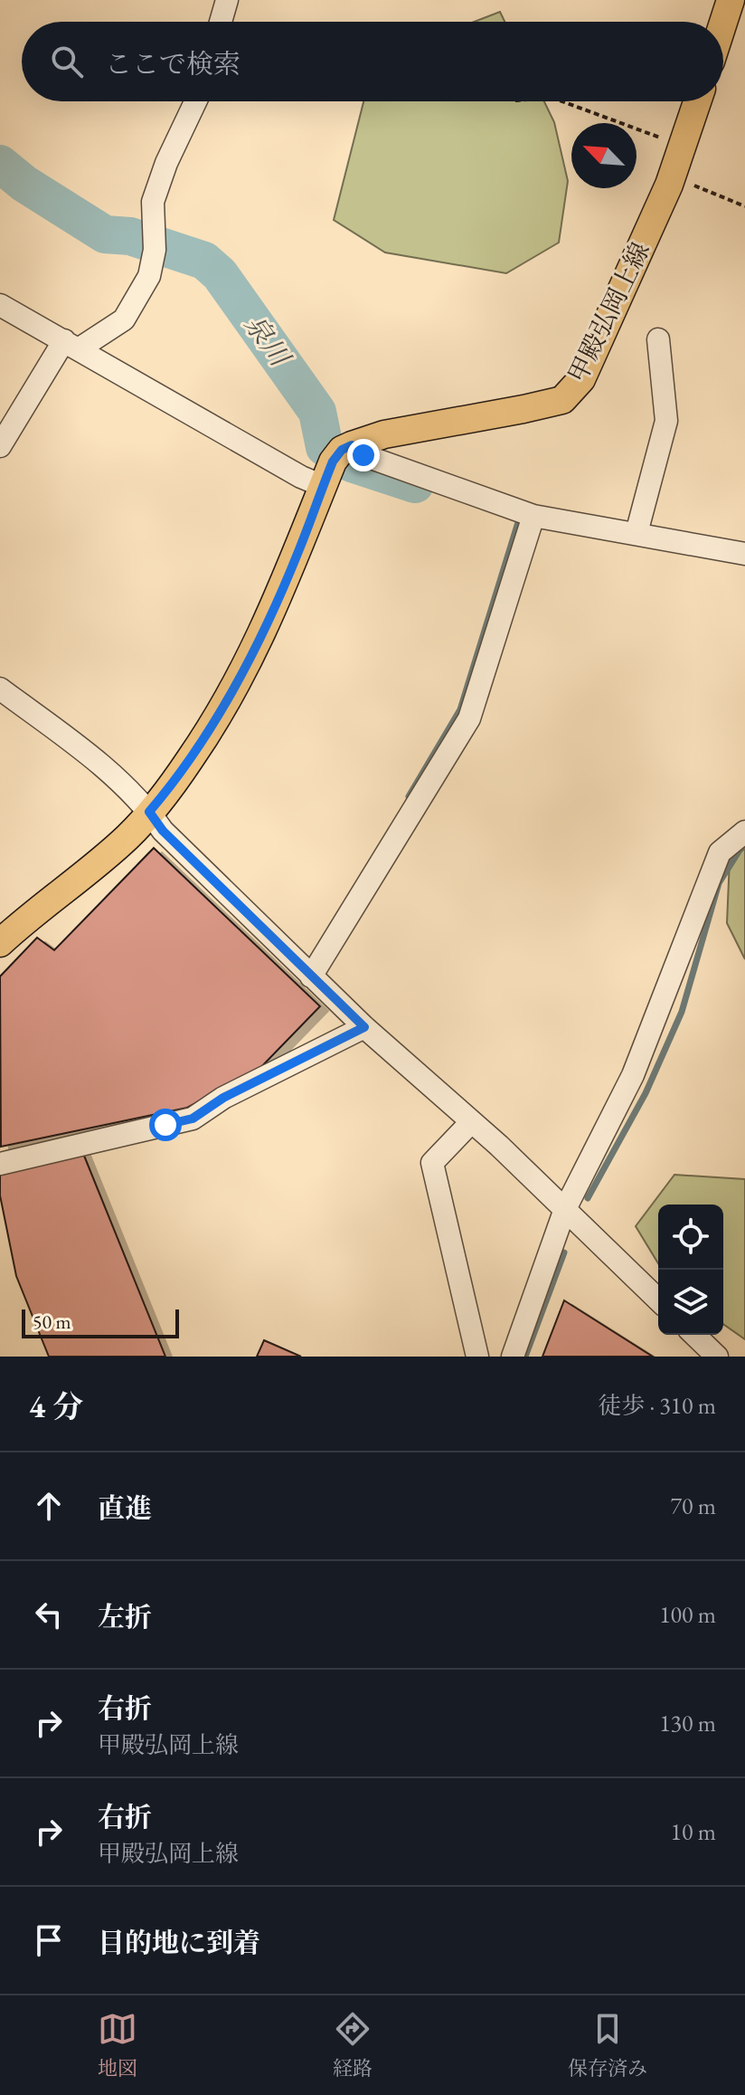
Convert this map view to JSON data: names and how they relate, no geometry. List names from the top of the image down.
{
  "streets": {
    "main road": ["甲殿弘岡上線"]
  },
  "water": ["泉川"],
  "scale_bar": "50 m",
  "north": "top left",
  "page": {
    "search": "ここで検索",
    "scale": "50 m",
    "heading": ["4 分", "徒歩 · 310 m"],
    "list": [
      ["直進", "70 m"],
      ["左折", "100 m"],
      ["右折", "甲殿弘岡上線", "130 m"],
      ["右折", "甲殿弘岡上線", "10 m"],
      "目的地に到着"
    ],
    "nav": ["地図", "経路", "保存済み"]
  }
}
